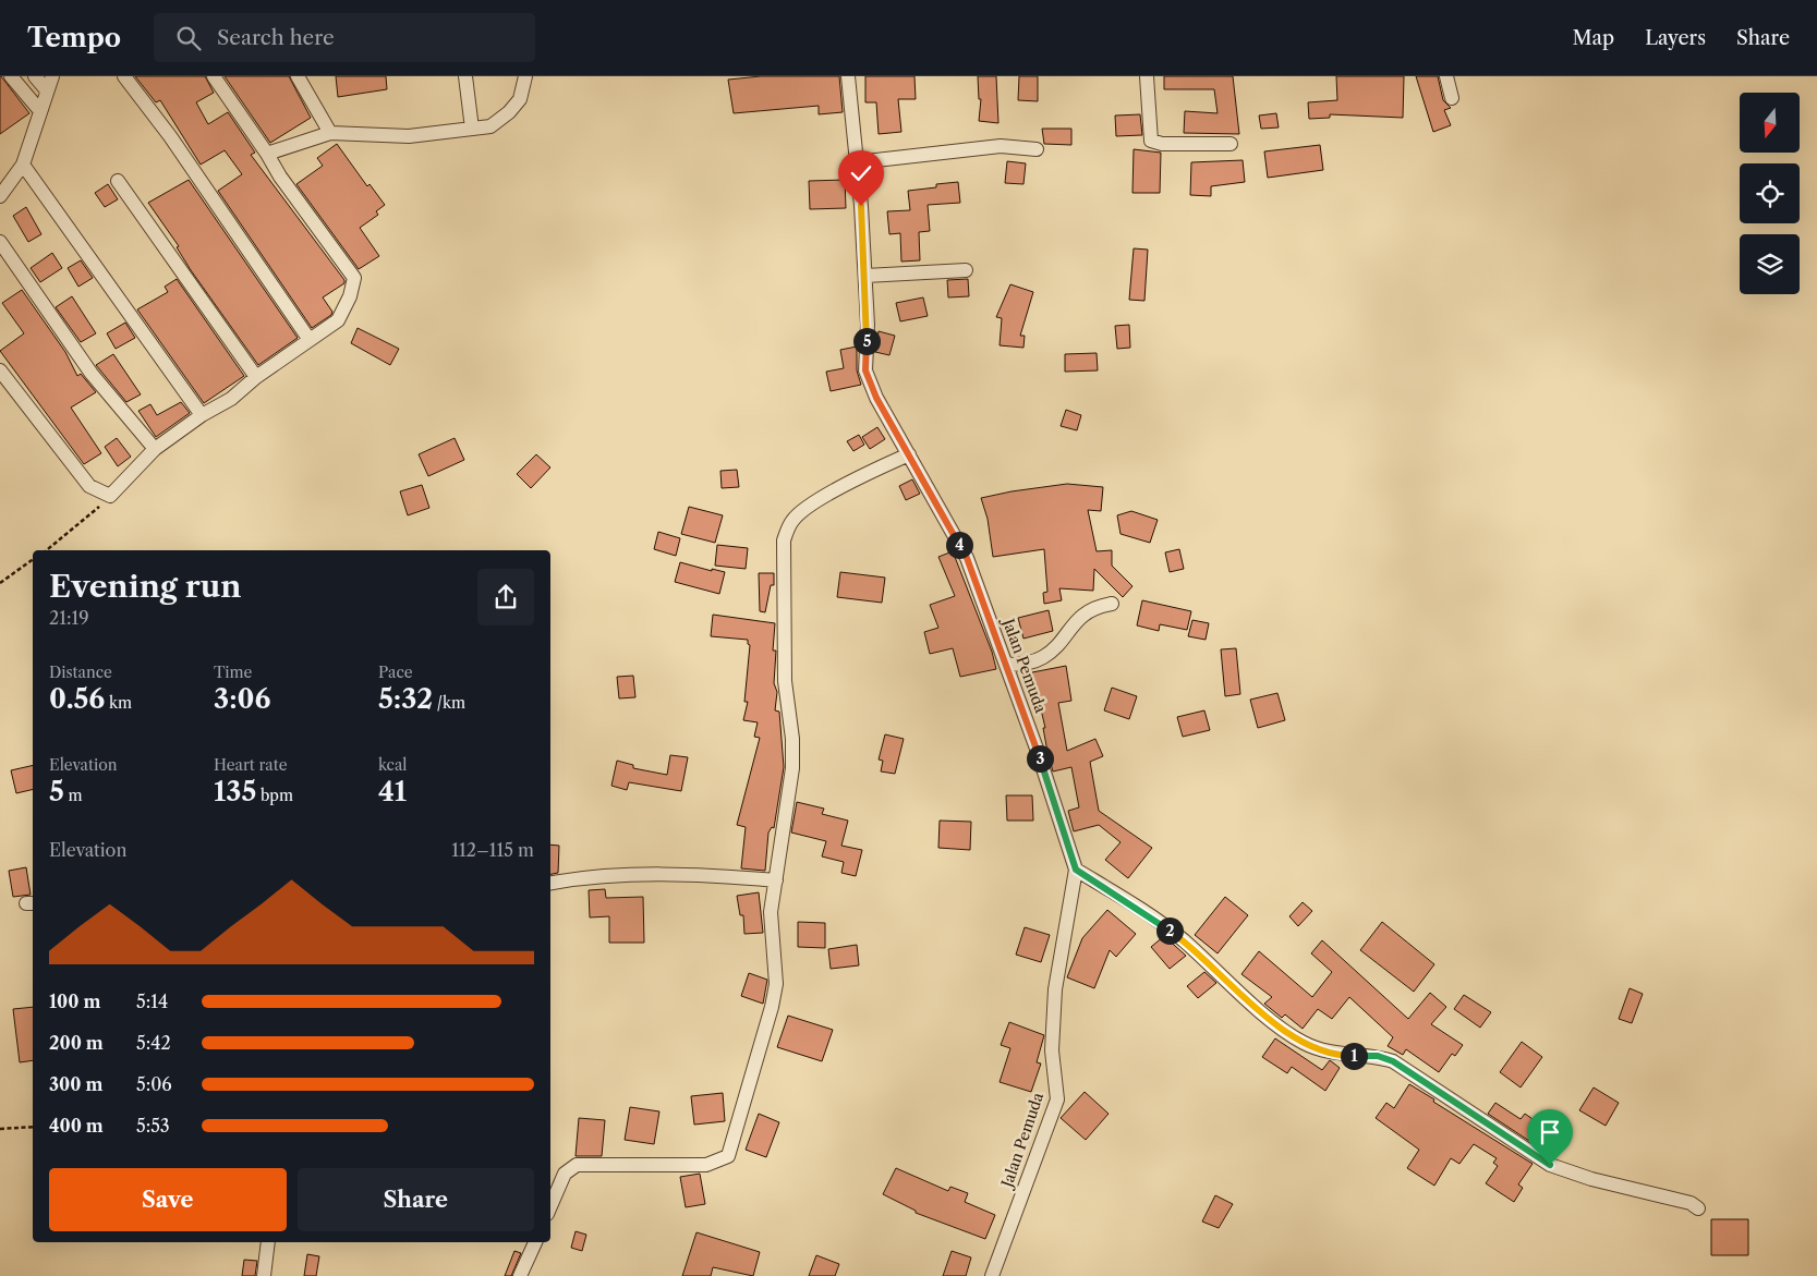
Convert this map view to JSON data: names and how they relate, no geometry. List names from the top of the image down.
{
  "streets": {
    "street": ["Jalan Pemuda"]
  },
  "north": "bottom",
  "page": {
    "header": "Tempo",
    "search": "Search here",
    "nav": ["Map", "Layers", "Share"],
    "pins": [
      "5",
      "4",
      "3",
      "2",
      "1"
    ],
    "heading": ["Evening run", "21:19"],
    "stats": [
      ["Distance", "0.56 km"],
      ["Time", "3:06"],
      ["Pace", "5:32 /km"],
      ["Elevation", "5 m"],
      ["Heart rate", "135 bpm"],
      ["kcal", "41"]
    ],
    "chart": ["Elevation", "112–115 m"],
    "list": [
      {
        "name": "100 m",
        "note": "5:14"
      },
      {
        "name": "200 m",
        "note": "5:42"
      },
      {
        "name": "300 m",
        "note": "5:06"
      },
      {
        "name": "400 m",
        "note": "5:53"
      }
    ],
    "buttons": ["Save", "Share"]
  }
}
